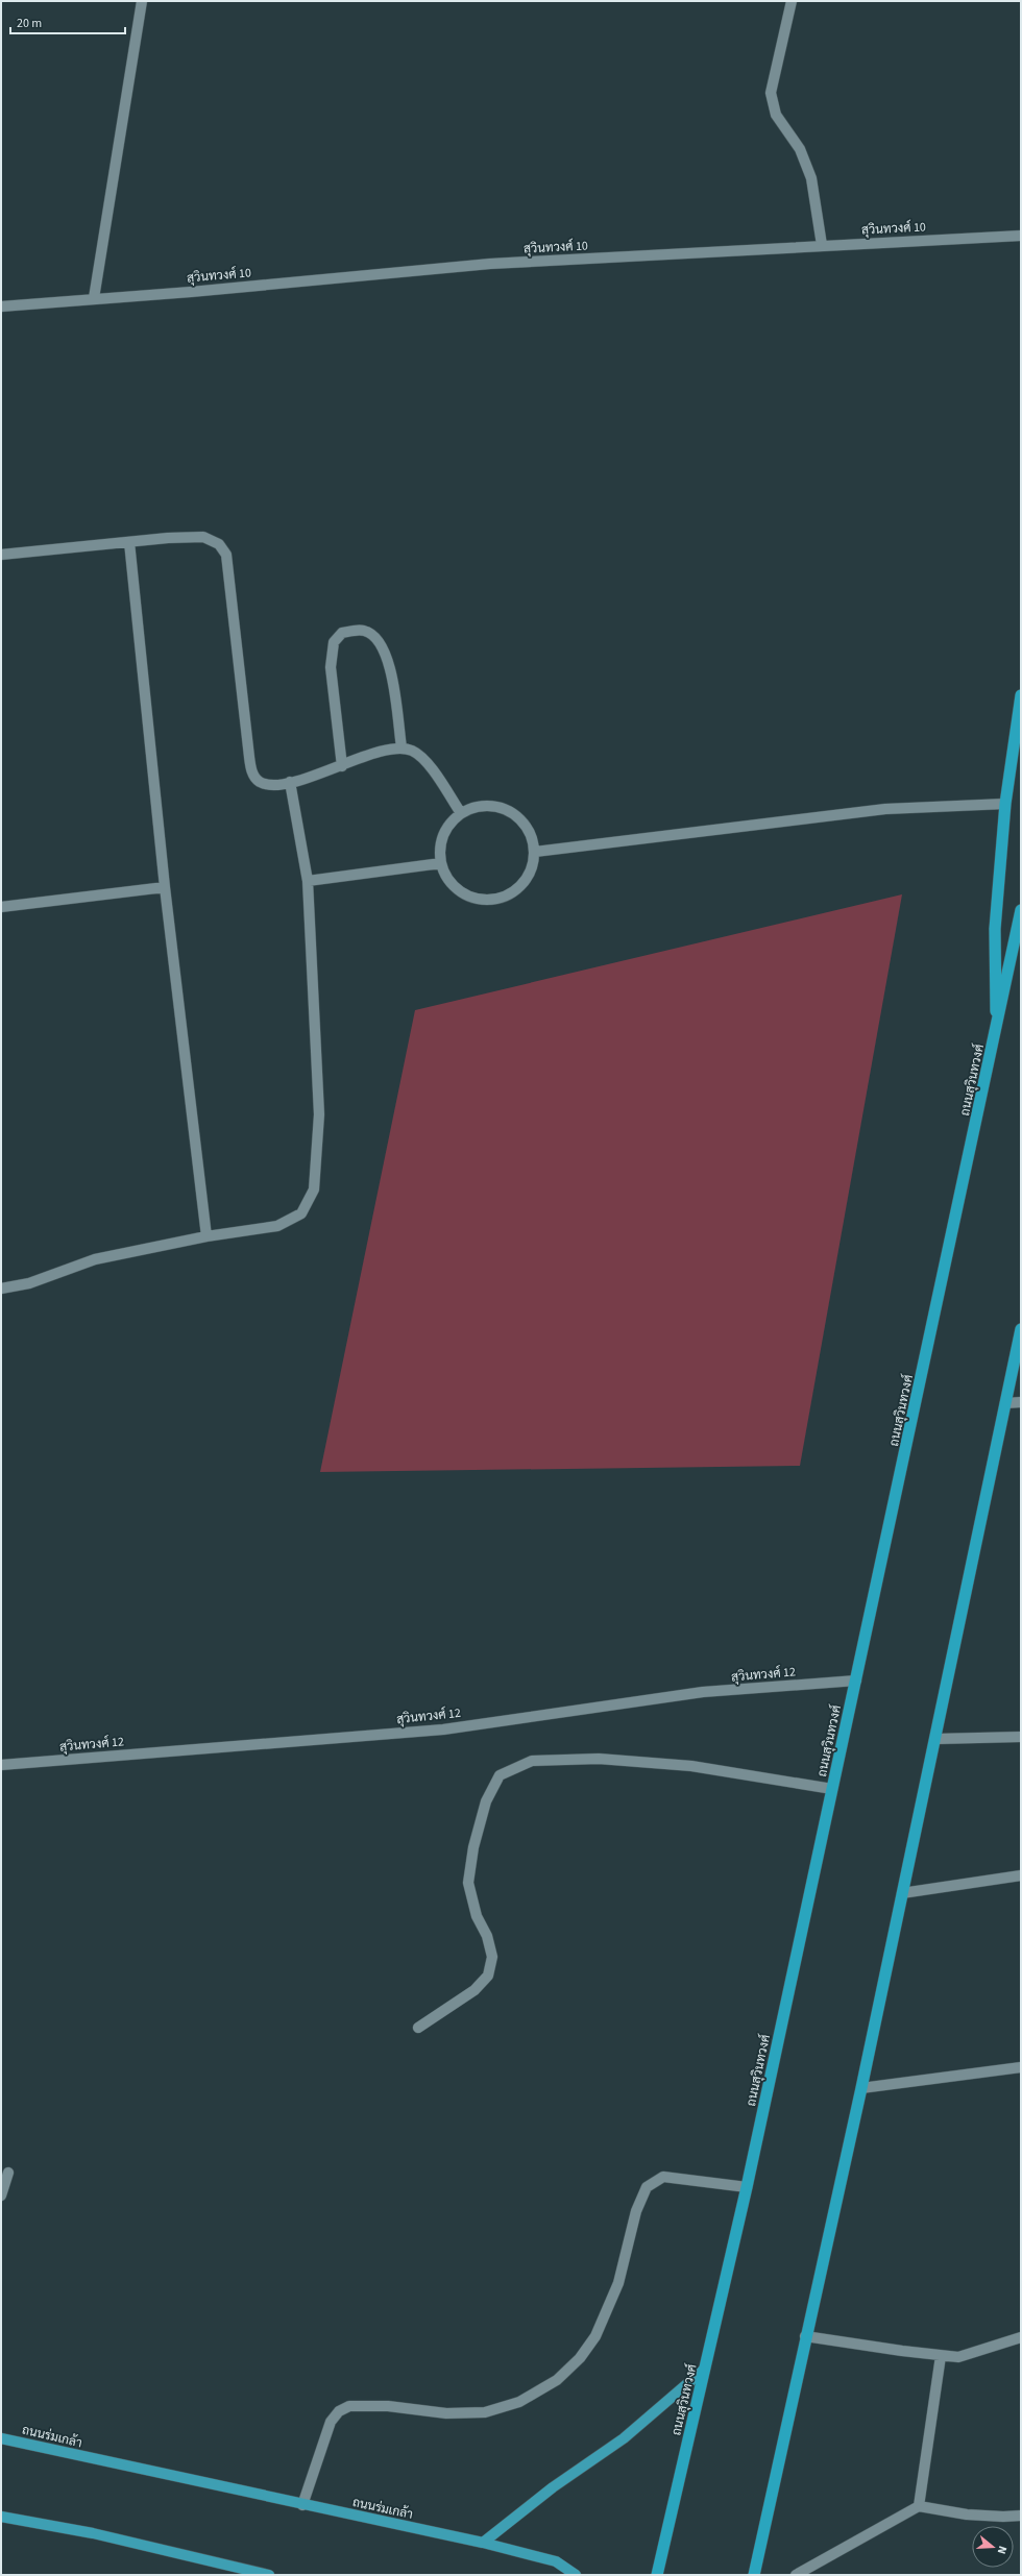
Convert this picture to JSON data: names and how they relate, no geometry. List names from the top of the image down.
{
  "streets": {
    "highway": ["ถนนสุวินทวงศ์"],
    "main road": ["ถนนร่มเกล้า"],
    "street": ["สุวินทวงศ์ 10", "สุวินทวงศ์ 12"]
  },
  "crossings": [
    ["ถนนสุวินทวงศ์", "สุวินทวงศ์ 12"]
  ],
  "scale_bar": "20 m",
  "north": "right"
}
